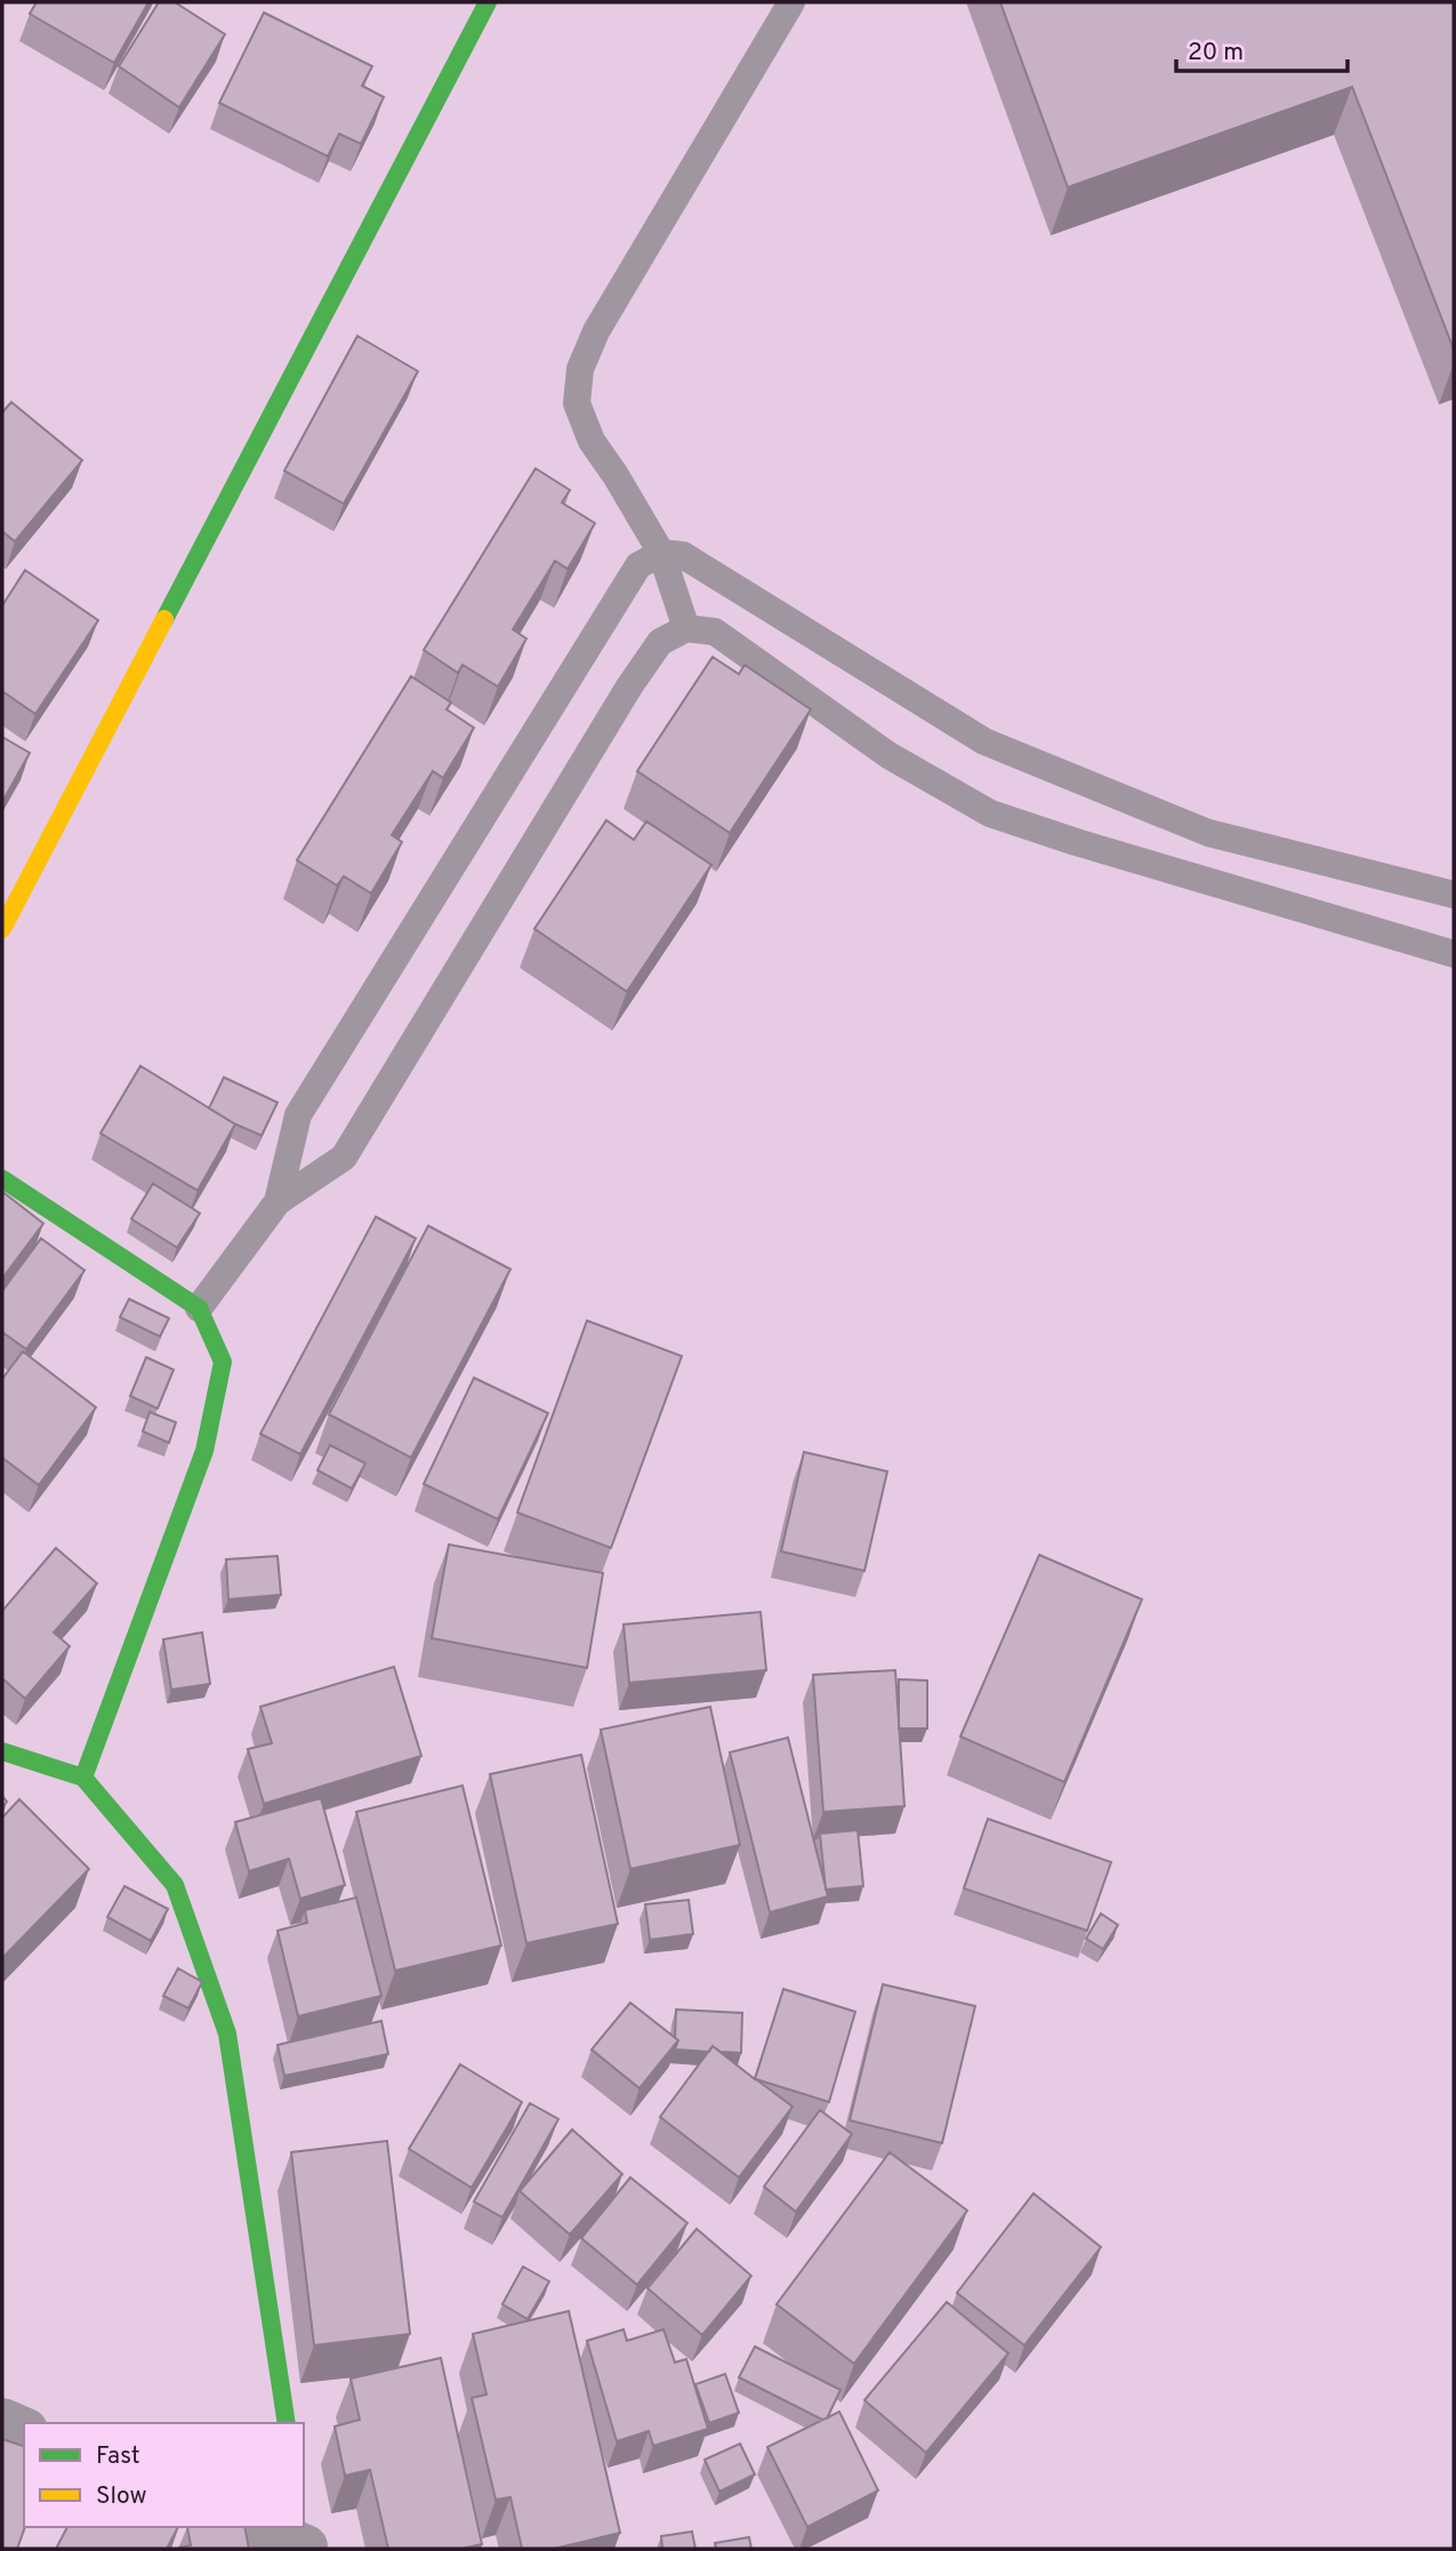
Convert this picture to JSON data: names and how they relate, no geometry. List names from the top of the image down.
{
  "legend": ["Fast", "Slow"],
  "scale_bar": "20 m"
}
